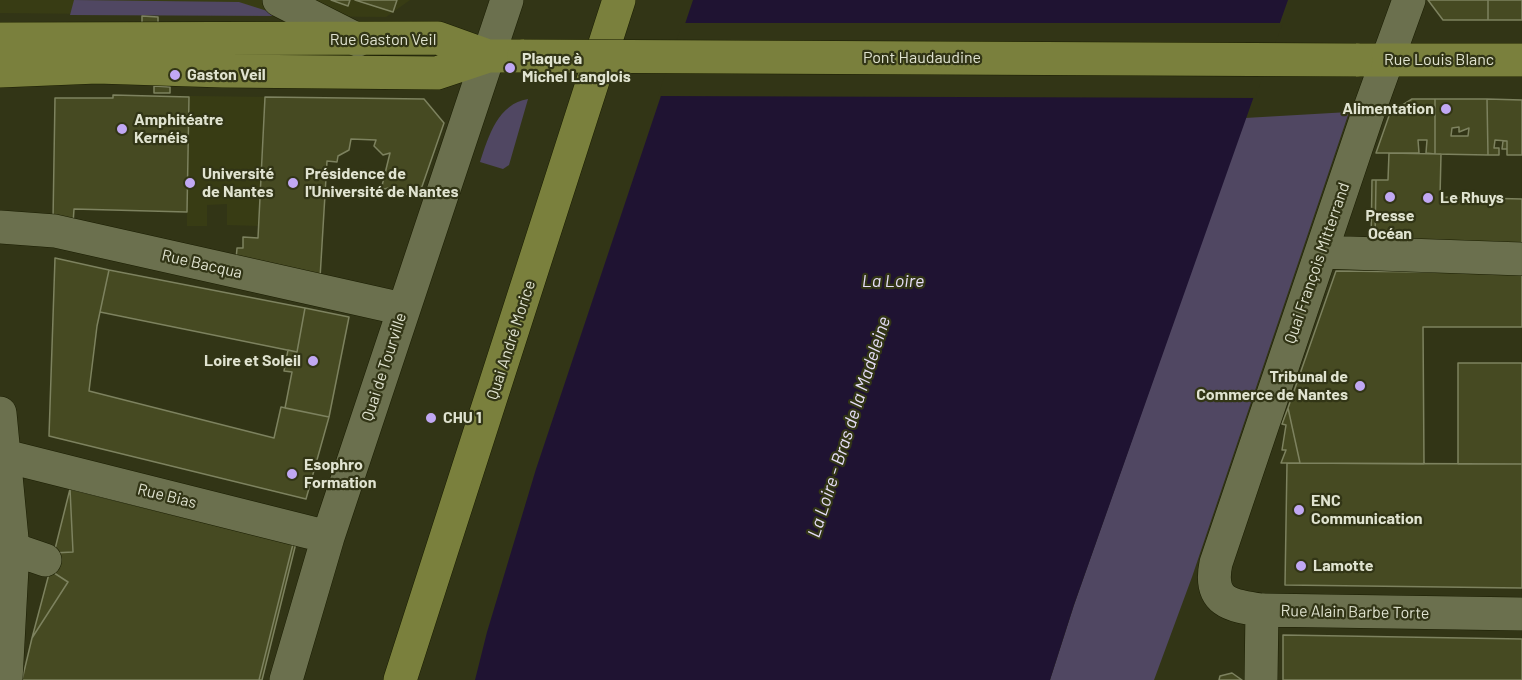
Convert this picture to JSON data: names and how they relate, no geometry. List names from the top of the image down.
{
  "streets": {
    "main road": [
      "Rue Gaston Veil",
      "Pont Haudaudine",
      "Rue Louis Blanc",
      "Quai André Morice"
    ],
    "street": [
      "Quai François Mitterrand",
      "Rue Bacqua",
      "Quai de Tourville",
      "Rue Bias",
      "Rue Alain Barbe Torte"
    ]
  },
  "crossings": [
    ["Rue Gaston Veil", "Pont Haudaudine"],
    ["Rue Gaston Veil", "Quai de Tourville"],
    ["Pont Haudaudine", "Rue Louis Blanc"],
    ["Pont Haudaudine", "Quai de Tourville"],
    ["Rue Louis Blanc", "Quai François Mitterrand"],
    ["Quai François Mitterrand", "Rue Alain Barbe Torte"],
    ["Rue Bacqua", "Quai de Tourville"],
    ["Quai de Tourville", "Rue Bias"]
  ],
  "water": ["La Loire", "La Loire - Bras de la Madeleine"],
  "places": [
    "Plaque à Michel Langlois",
    "Gaston Veil",
    "Alimentation",
    "Amphitéatre Kernéis",
    "Université de Nantes",
    "Présidence de l'Université de Nantes",
    "Presse Océan",
    "Le Rhuys",
    "Loire et Soleil",
    "Tribunal de Commerce de Nantes",
    "CHU 1",
    "Esophro Formation",
    "ENC Communication",
    "Lamotte"
  ]
}
